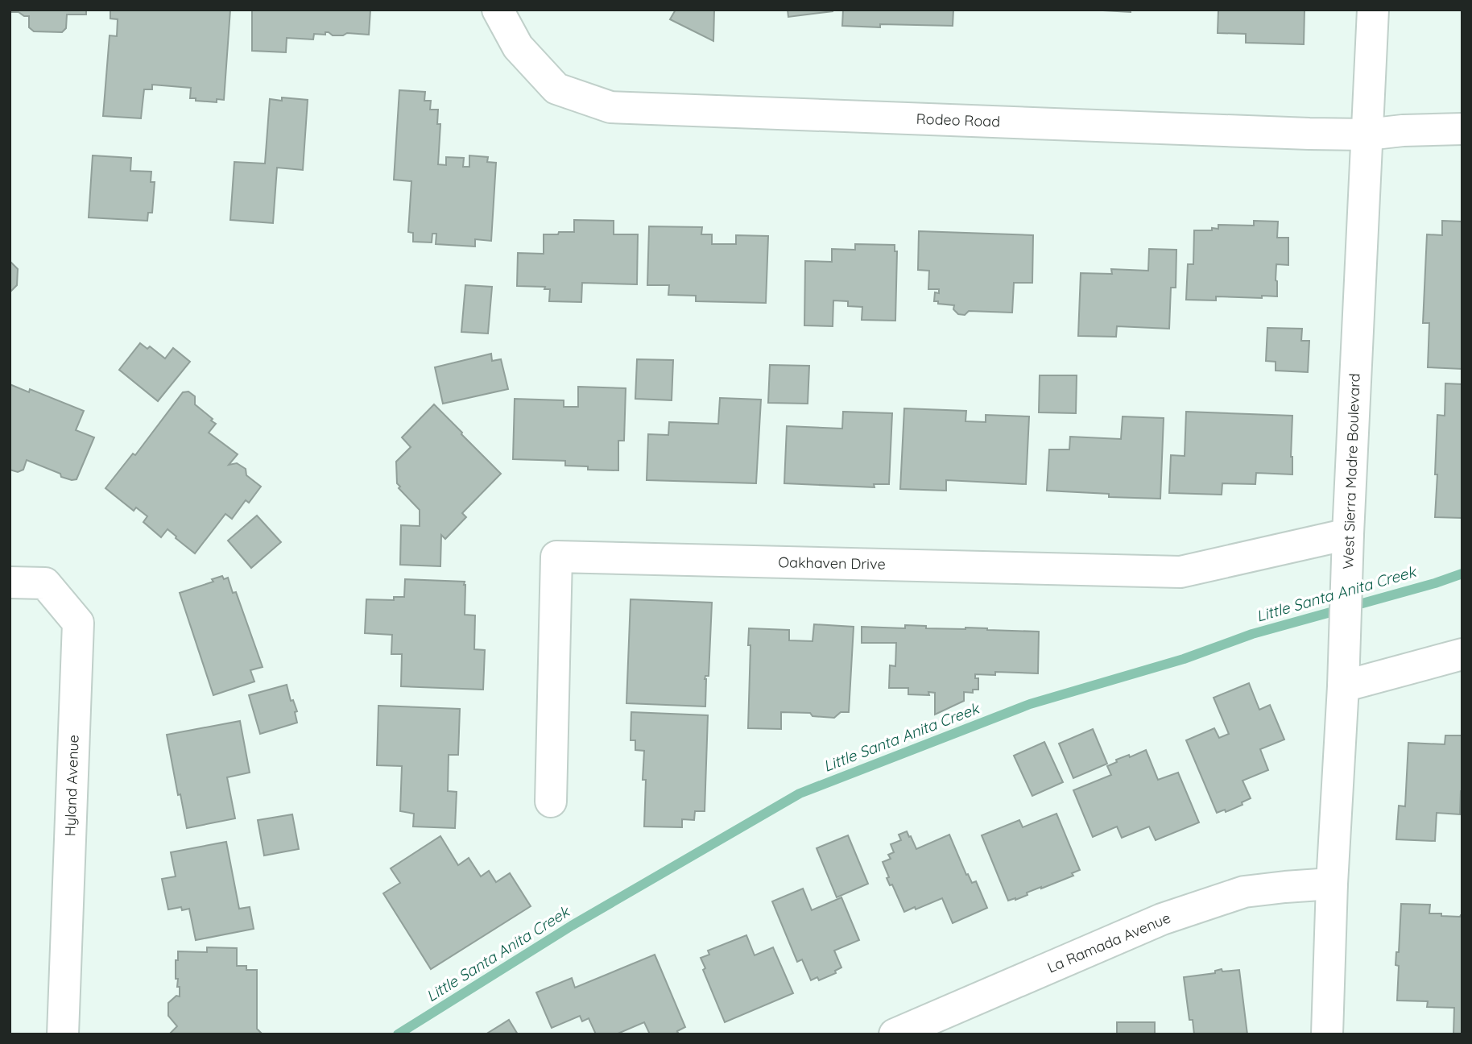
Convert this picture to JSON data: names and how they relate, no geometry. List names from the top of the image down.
{
  "streets": {
    "street": [
      "Rodeo Road",
      "West Sierra Madre Boulevard",
      "Oakhaven Drive",
      "Hyland Avenue",
      "La Ramada Avenue"
    ]
  },
  "crossings": [
    ["Rodeo Road", "West Sierra Madre Boulevard"],
    ["West Sierra Madre Boulevard", "Oakhaven Drive"],
    ["West Sierra Madre Boulevard", "La Ramada Avenue"]
  ],
  "water": ["Little Santa Anita Creek"]
}
